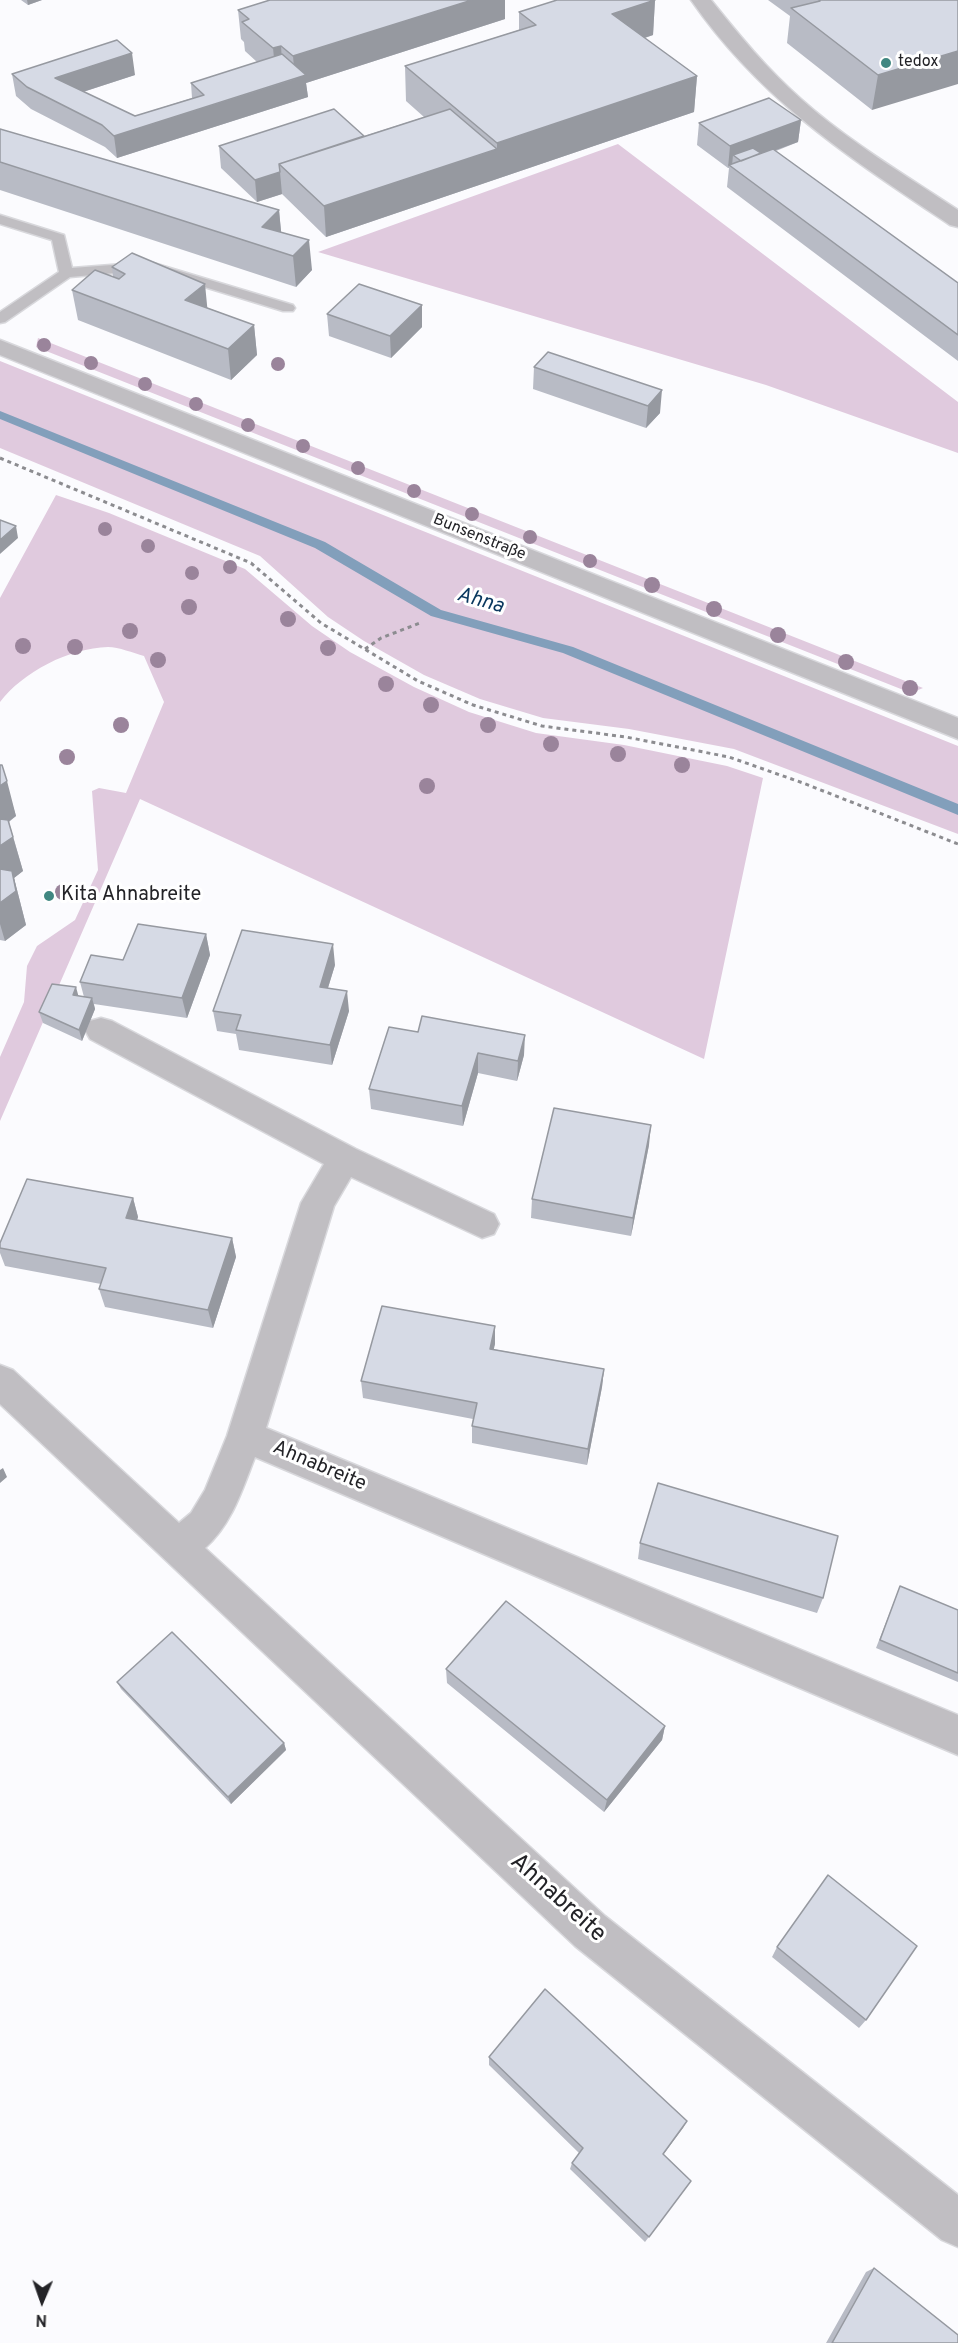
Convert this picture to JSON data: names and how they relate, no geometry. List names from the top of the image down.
{
  "streets": {
    "street": ["Bunsenstraße", "Ahnabreite"]
  },
  "water": ["Ahna"],
  "places": ["tedox", "Kita Ahnabreite"],
  "north": "bottom"
}
